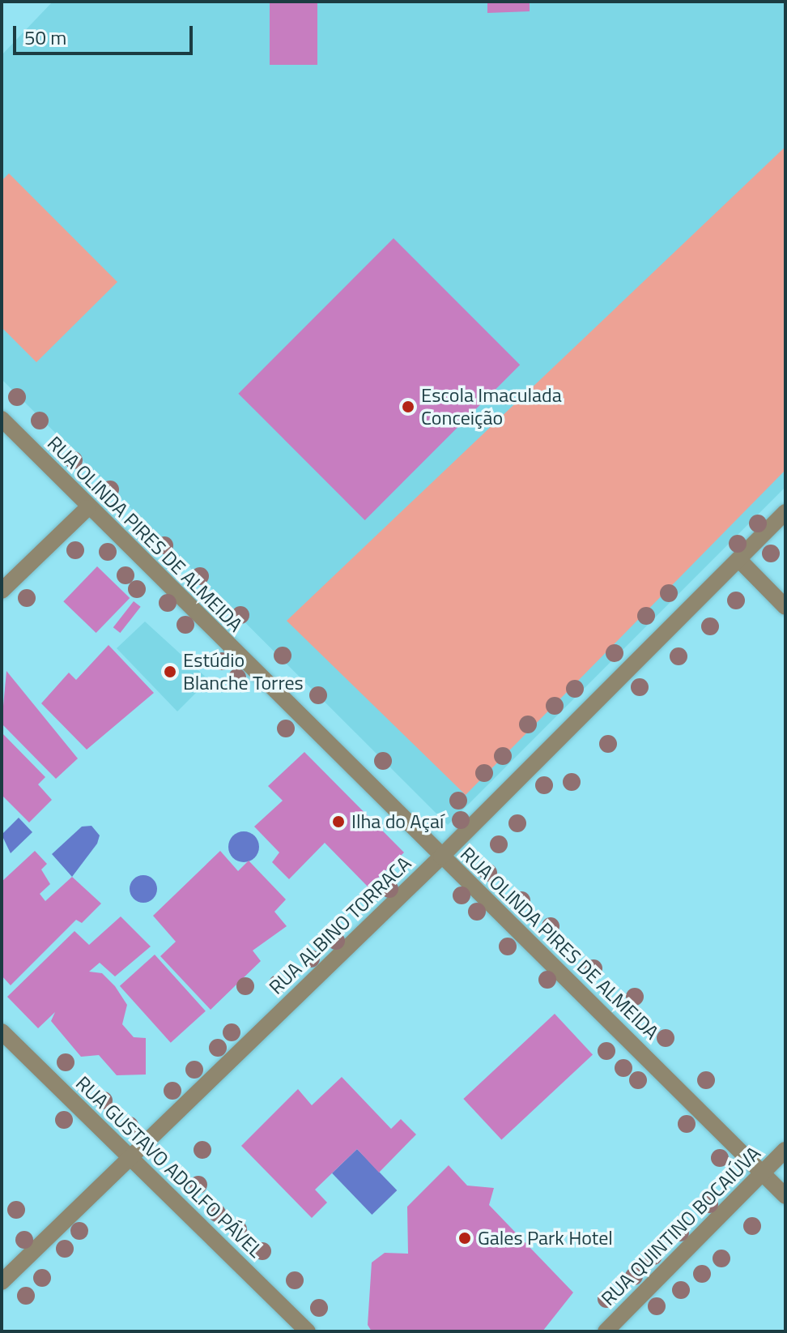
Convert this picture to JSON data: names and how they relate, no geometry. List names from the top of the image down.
{
  "streets": {
    "street": [
      "RUA OLINDA PIRES DE ALMEIDA",
      "RUA ALBINO TORRACA",
      "RUA GUSTAVO ADOLFO PÁVEL",
      "RUA QUINTINO BOCAIÚVA"
    ]
  },
  "crossings": [
    ["RUA OLINDA PIRES DE ALMEIDA", "RUA ALBINO TORRACA"],
    ["RUA OLINDA PIRES DE ALMEIDA", "RUA QUINTINO BOCAIÚVA"],
    ["RUA ALBINO TORRACA", "RUA GUSTAVO ADOLFO PÁVEL"]
  ],
  "places": [
    "Escola Imaculada Conceição",
    "Estúdio Blanche Torres",
    "Ilha do Açaí",
    "Gales Park Hotel"
  ],
  "scale_bar": "50 m"
}
